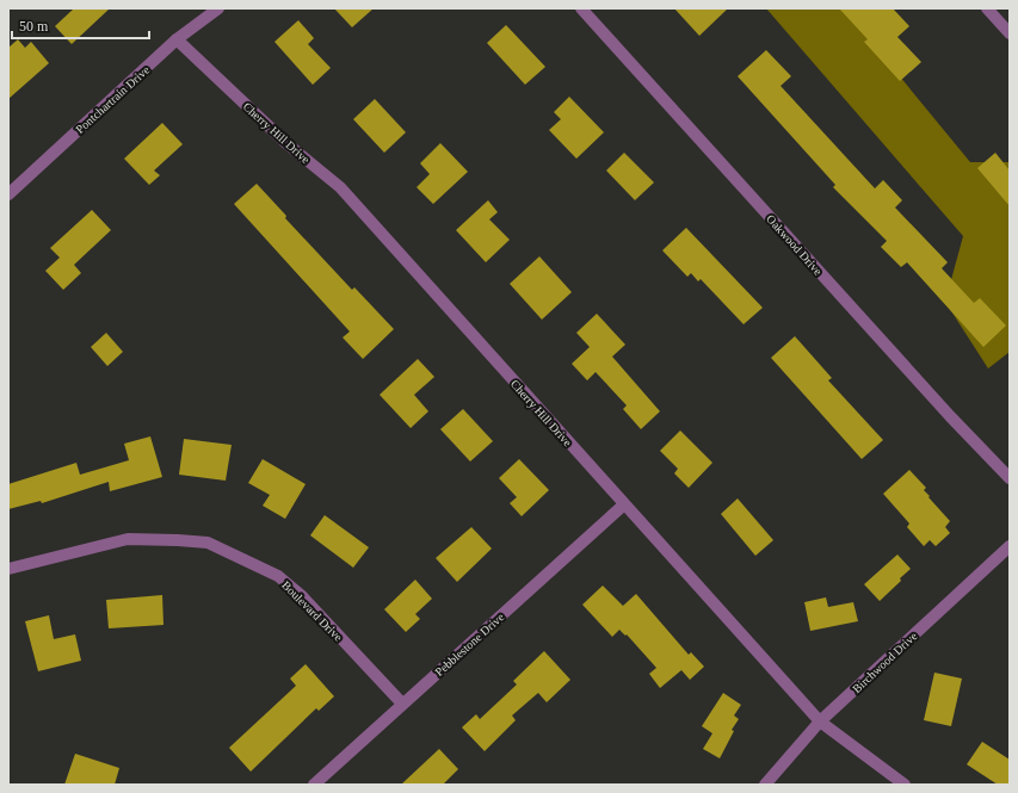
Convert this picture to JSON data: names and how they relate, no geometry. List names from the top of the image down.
{
  "streets": {
    "street": [
      "Pontchartrain Drive",
      "Cherry Hill Drive",
      "Oakwood Drive",
      "Boulevard Drive",
      "Pebblestone Drive",
      "Birchwood Drive"
    ]
  },
  "crossings": [
    ["Pontchartrain Drive", "Cherry Hill Drive"],
    ["Cherry Hill Drive", "Pebblestone Drive"],
    ["Cherry Hill Drive", "Birchwood Drive"],
    ["Boulevard Drive", "Pebblestone Drive"]
  ],
  "scale_bar": "50 m"
}
